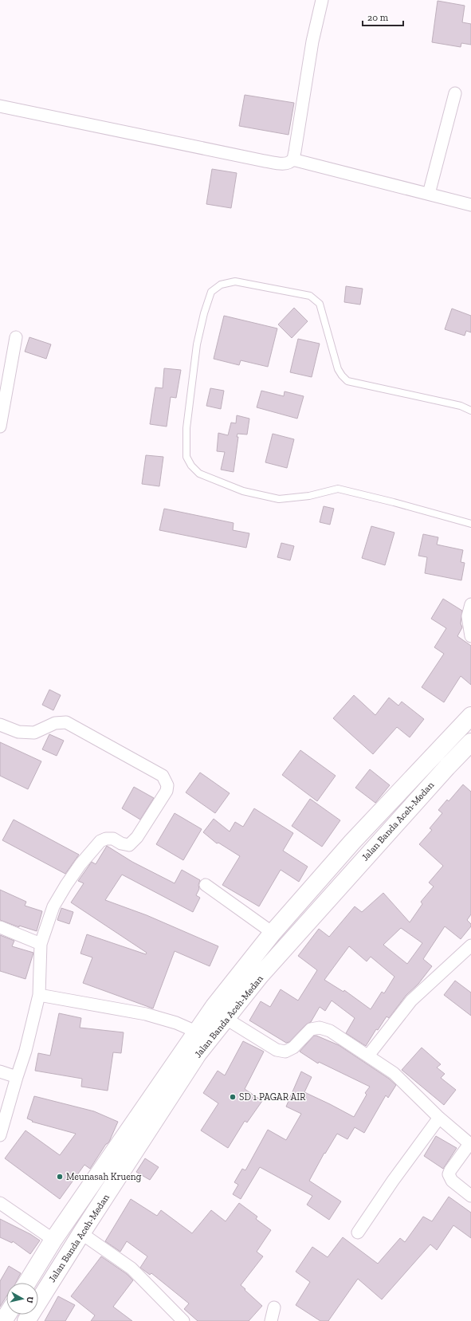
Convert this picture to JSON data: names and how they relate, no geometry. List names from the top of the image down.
{
  "streets": {
    "highway": ["Jalan Banda Aceh-Medan"]
  },
  "places": ["SD 1 PAGAR AIR", "Meunasah Krueng"],
  "scale_bar": "20 m",
  "north": "right"
}
